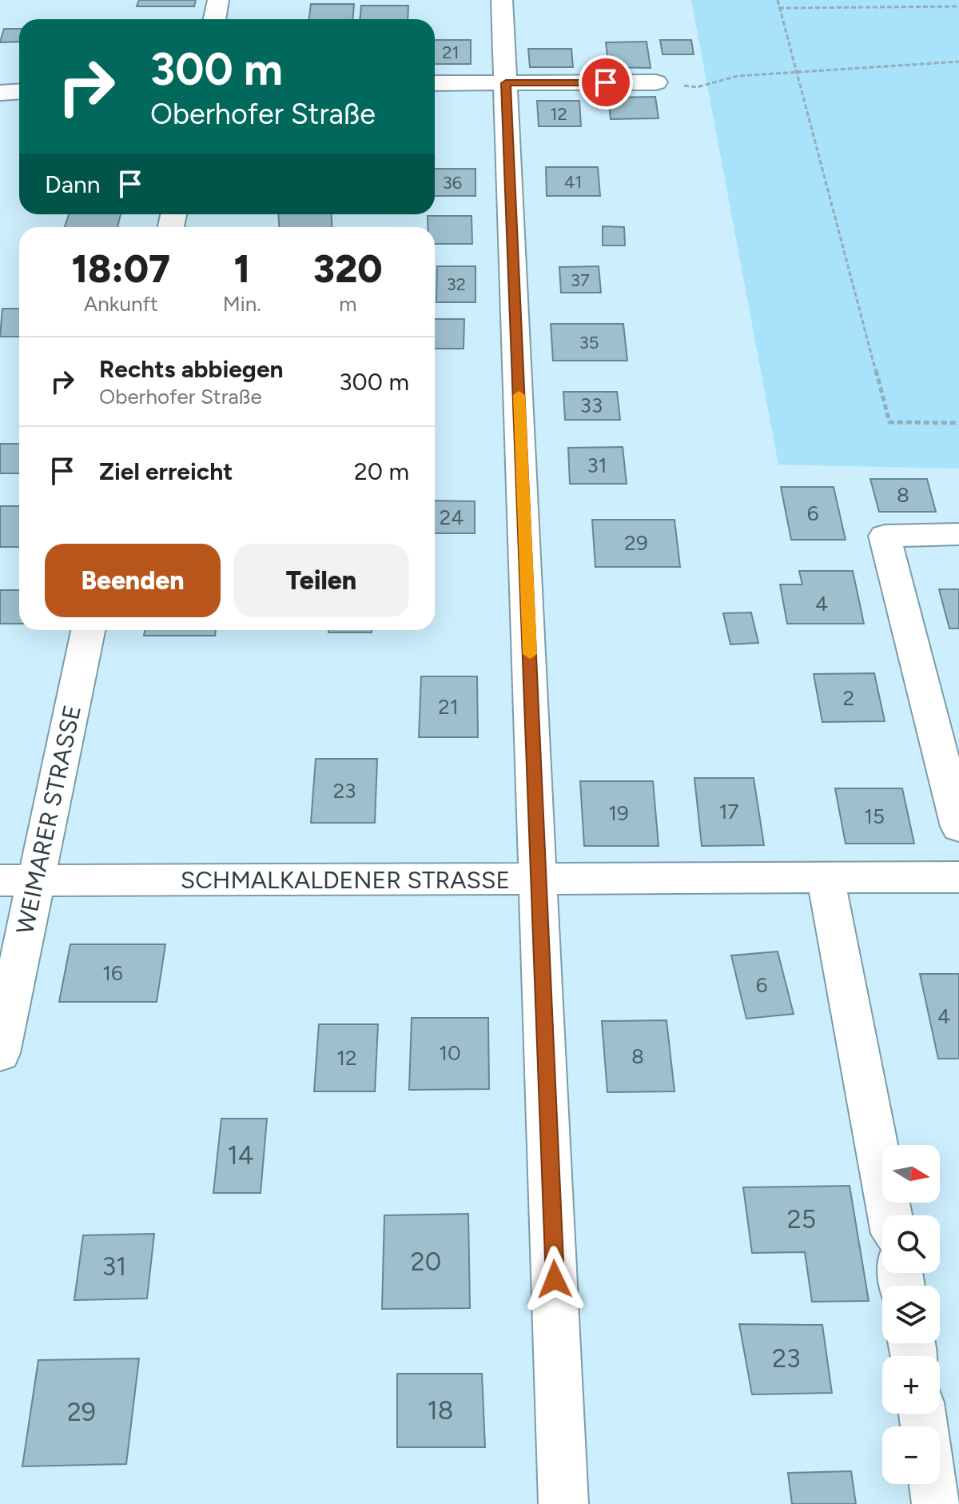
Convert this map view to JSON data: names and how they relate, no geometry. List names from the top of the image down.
{
  "streets": {
    "street": ["WEIMARER STRASSE", "SCHMALKALDENER STRASSE"]
  },
  "crossings": [
    ["WEIMARER STRASSE", "SCHMALKALDENER STRASSE"]
  ],
  "house_numbers": [
    "21",
    "12",
    "41",
    "36",
    "37",
    "32",
    "35",
    "33",
    "31",
    "8",
    "6",
    "24",
    "29",
    "4",
    "2",
    "21",
    "23",
    "17",
    "19",
    "15",
    "16",
    "6",
    "4",
    "10",
    "8",
    "12",
    "14",
    "25",
    "20",
    "31",
    "23",
    "18",
    "29"
  ],
  "north": "right",
  "page": {
    "turn": ["300 m", "Oberhofer Straße"],
    "then": "Dann",
    "eta": [
      "18:07",
      "Ankunft",
      "1",
      "Min.",
      "320",
      "m"
    ],
    "list": [
      {
        "name": "Rechts abbiegen",
        "note": "Oberhofer Straße",
        "value": "300 m"
      },
      {
        "name": "Ziel erreicht",
        "value": "20 m"
      }
    ],
    "buttons": ["Beenden", "Teilen"],
    "map_buttons": ["+", "−"]
  }
}
